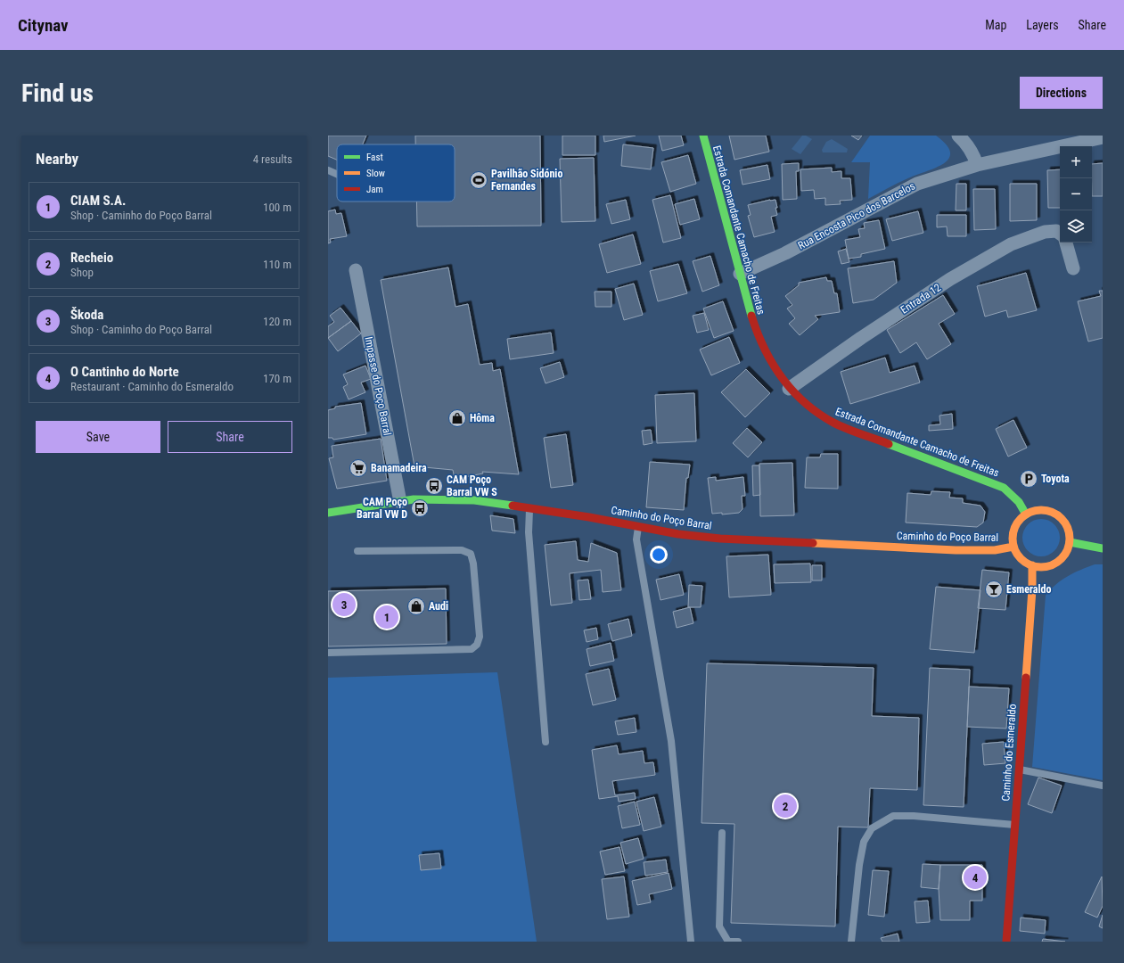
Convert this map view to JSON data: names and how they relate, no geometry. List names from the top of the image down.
{
  "streets": {
    "main road": ["Estrada Comandante Camacho de Freitas", "Caminho do Poço Barral", "Caminho do Esmeraldo"],
    "street": ["Rua Encosta Pico dos Barcelos", "Entrada 12", "Impasse do Poço Barral"]
  },
  "crossings": [
    ["Rua Encosta Pico dos Barcelos", "Estrada Comandante Camacho de Freitas"],
    ["Estrada Comandante Camacho de Freitas", "Entrada 12"],
    ["Estrada Comandante Camacho de Freitas", "Caminho do Poço Barral"],
    ["Estrada Comandante Camacho de Freitas", "Caminho do Esmeraldo"],
    ["Impasse do Poço Barral", "Caminho do Poço Barral"],
    ["Caminho do Poço Barral", "Caminho do Esmeraldo"]
  ],
  "places": {
    "sports": ["Pavilhão Sidónio Fernandes"],
    "shop": ["Hôma", "Audi"],
    "supermarket": ["Banamadeira"],
    "parking": ["Toyota"],
    "bus stop": ["CAM Poço Barral VW S", "CAM Poço Barral VW D"],
    "bar": ["Esmeraldo"]
  },
  "legend": ["Fast", "Slow", "Jam"],
  "page": {
    "header": "Citynav",
    "nav": ["Map", "Layers", "Share"],
    "buttons": [
      "Directions",
      ["Save", "Share"]
    ],
    "title": "Find us",
    "heading": ["Nearby", "4 results"],
    "map_buttons": ["+", "−"],
    "list": [
      {
        "mark": "1",
        "name": "CIAM S.A.",
        "note": "Shop · Caminho do Poço Barral",
        "value": "100 m"
      },
      {
        "mark": "2",
        "name": "Recheio",
        "note": "Shop",
        "value": "110 m"
      },
      {
        "mark": "3",
        "name": "Škoda",
        "note": "Shop · Caminho do Poço Barral",
        "value": "120 m"
      },
      {
        "mark": "4",
        "name": "O Cantinho do Norte",
        "note": "Restaurant · Caminho do Esmeraldo",
        "value": "170 m"
      }
    ],
    "pins": [
      "3",
      "1",
      "2",
      "4"
    ]
  }
}
